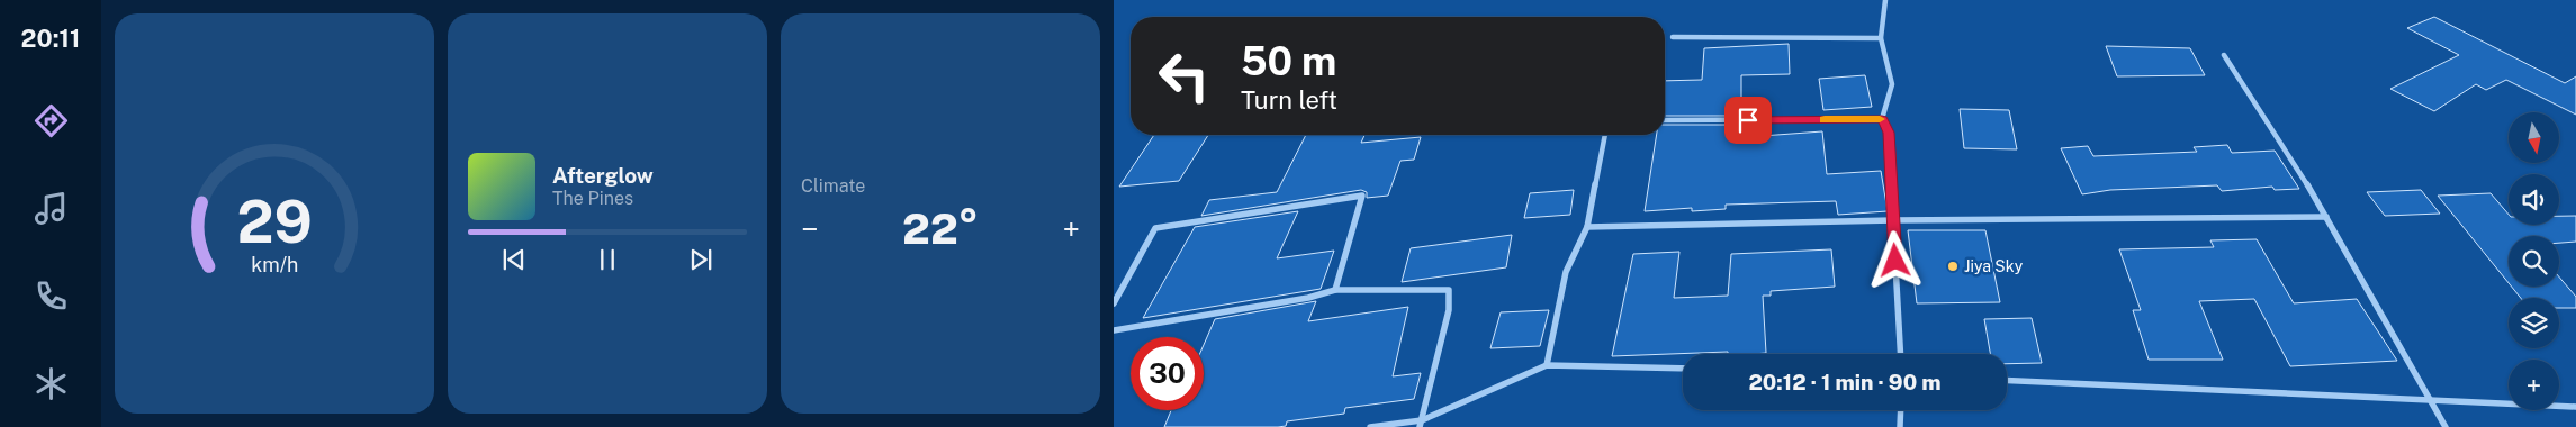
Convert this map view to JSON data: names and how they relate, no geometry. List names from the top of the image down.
{
  "places": ["Jiya Sky"],
  "north": "bottom",
  "page": {
    "tabs": "20:11",
    "tile": "Climate",
    "turn": ["50 m", "Turn left"],
    "map_buttons": "+",
    "song": ["Afterglow", "The Pines"],
    "heat": ["−", "22°", "+"],
    "limit": "30",
    "trip": "20:12 · 1 min · 90 m",
    "gauge": ["29", "km/h"]
  }
}
